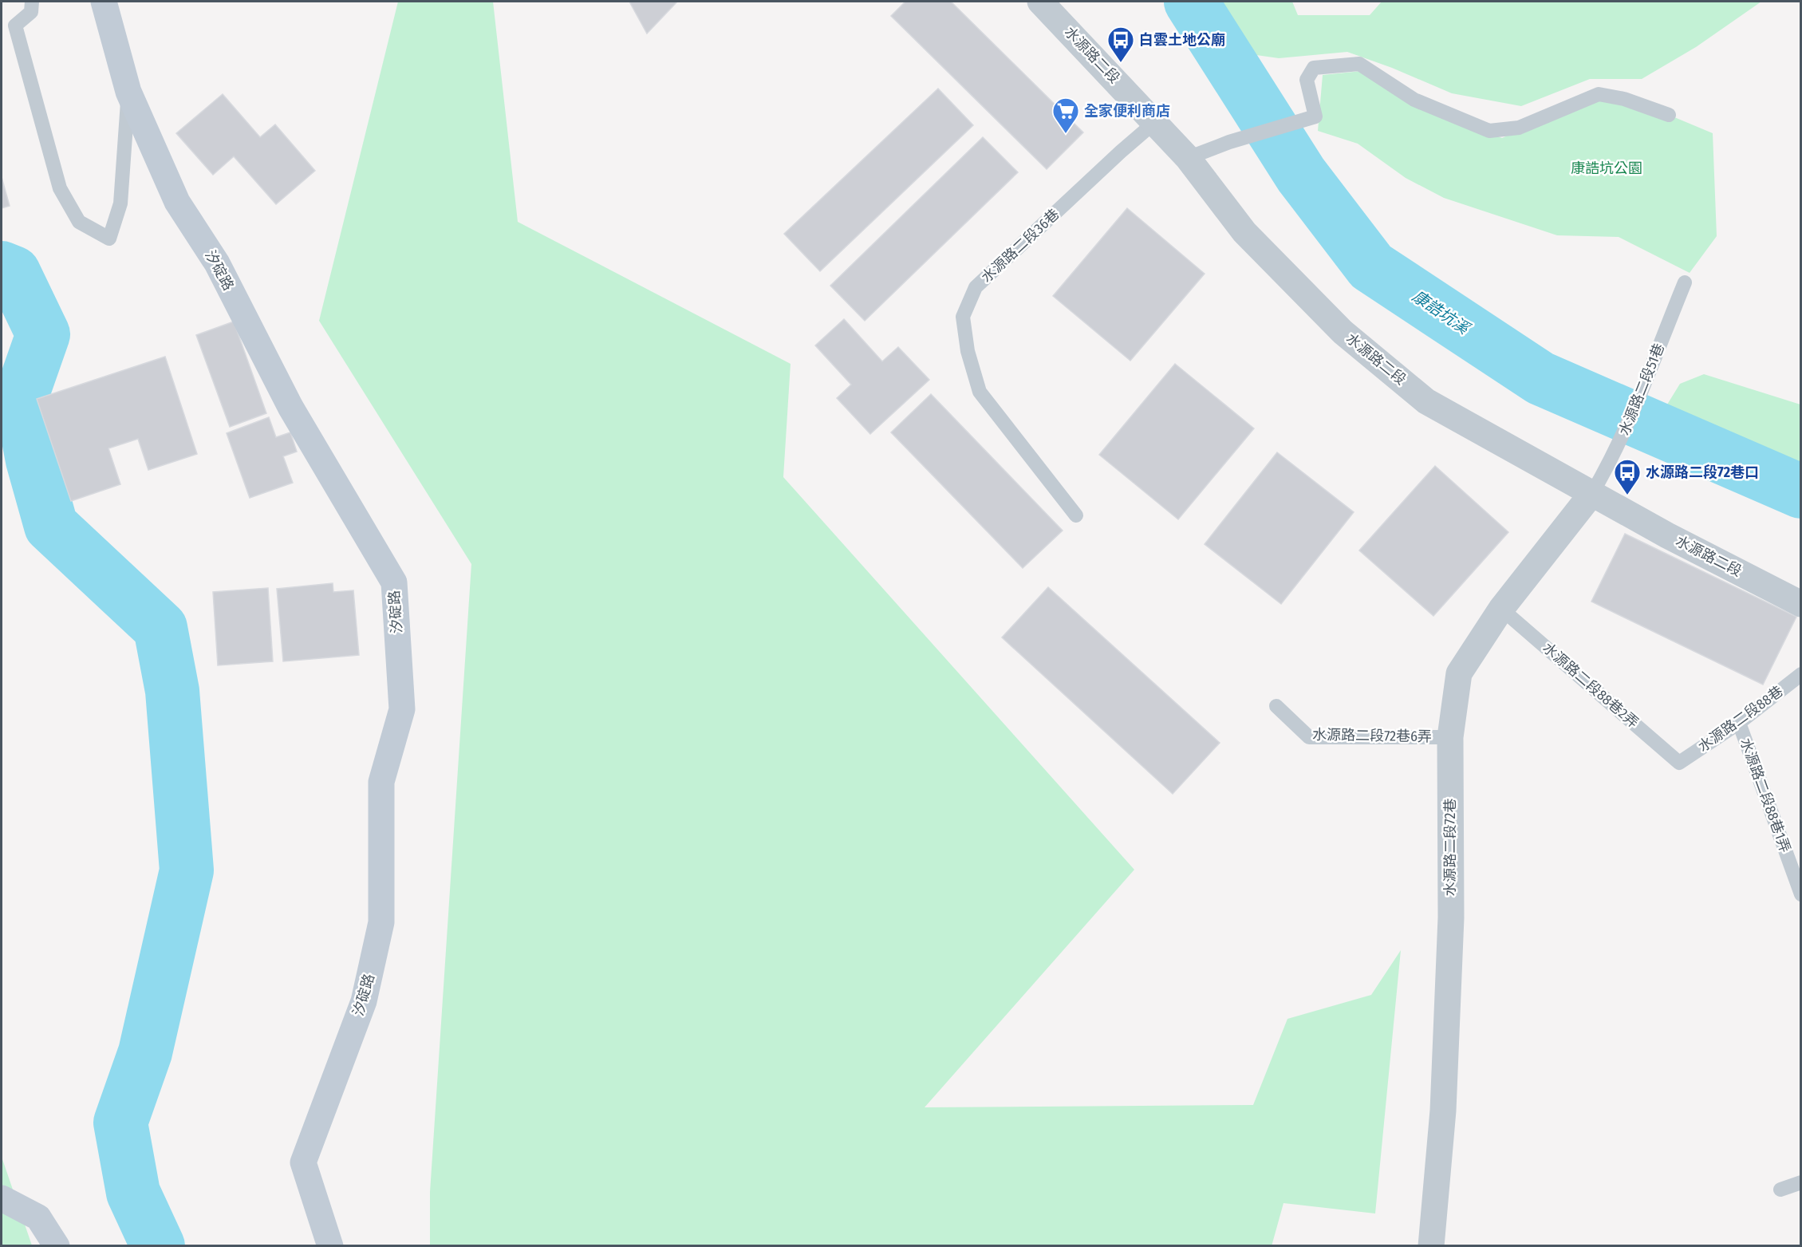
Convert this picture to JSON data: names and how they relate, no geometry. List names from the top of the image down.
{
  "streets": {
    "street": ["水源路二段", "汐碇路", "水源路二段72巷"],
    "lane": [
      "水源路二段36巷",
      "水源路二段51巷",
      "水源路二段88巷2弄",
      "水源路二段88巷",
      "水源路二段72巷6弄",
      "水源路二段88巷1弄"
    ]
  },
  "crossings": [
    ["水源路二段", "水源路二段36巷"],
    ["水源路二段", "水源路二段51巷"],
    ["水源路二段", "水源路二段72巷"],
    ["水源路二段51巷", "水源路二段72巷"],
    ["水源路二段88巷2弄", "水源路二段88巷"],
    ["水源路二段88巷2弄", "水源路二段72巷"],
    ["水源路二段88巷", "水源路二段88巷1弄"],
    ["水源路二段72巷6弄", "水源路二段72巷"]
  ],
  "water": ["康誥坑溪"],
  "parks": ["康誥坑公園"],
  "places": {
    "bus stop": ["白雲土地公廟", "水源路二段72巷口"],
    "supermarket": ["全家便利商店"]
  }
}
